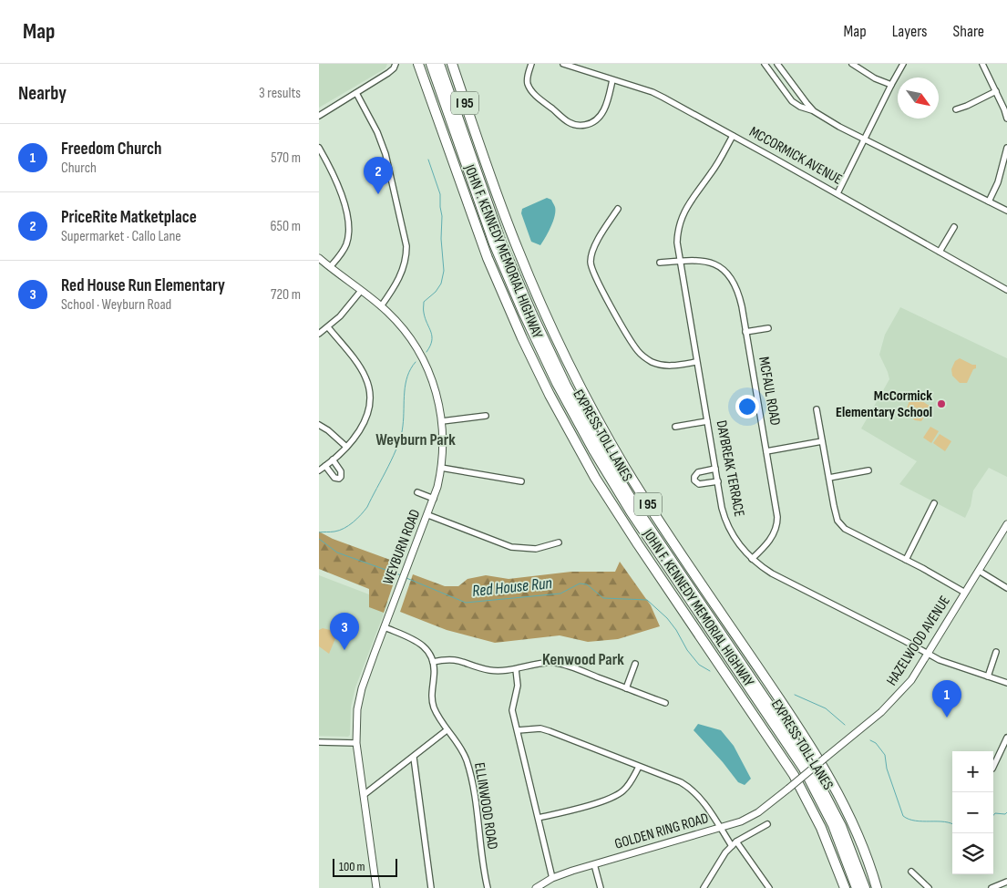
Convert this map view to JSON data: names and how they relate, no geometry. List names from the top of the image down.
{
  "streets": {
    "highway": ["I 95", "JOHN F. KENNEDY MEMORIAL HIGHWAY", "EXPRESS TOLL LANES"],
    "street": [
      "MCCORMICK AVENUE",
      "MCFAUL ROAD",
      "DAYBREAK TERRACE",
      "WEYBURN ROAD",
      "HAZELWOOD AVENUE",
      "ELLINWOOD ROAD",
      "GOLDEN RING ROAD"
    ]
  },
  "crossings": [
    ["MCCORMICK AVENUE", "DAYBREAK TERRACE"],
    ["MCFAUL ROAD", "DAYBREAK TERRACE"],
    ["DAYBREAK TERRACE", "HAZELWOOD AVENUE"],
    ["HAZELWOOD AVENUE", "GOLDEN RING ROAD"]
  ],
  "districts": ["Weyburn Park", "Kenwood Park"],
  "water": ["Red House Run"],
  "places": ["McCormick Elementary School"],
  "scale_bar": "100 m",
  "north": "bottom right",
  "page": {
    "header": "Map",
    "nav": ["Map", "Layers", "Share"],
    "heading": ["Nearby", "3 results"],
    "list": [
      {
        "mark": "1",
        "name": "Freedom Church",
        "note": "Church",
        "value": "570 m"
      },
      {
        "mark": "2",
        "name": "PriceRite Matketplace",
        "note": "Supermarket · Callo Lane",
        "value": "650 m"
      },
      {
        "mark": "3",
        "name": "Red House Run Elementary",
        "note": "School · Weyburn Road",
        "value": "720 m"
      }
    ],
    "pins": ["2", "3", "1"],
    "map_buttons": ["+", "−"],
    "scale": "100 m"
  }
}
